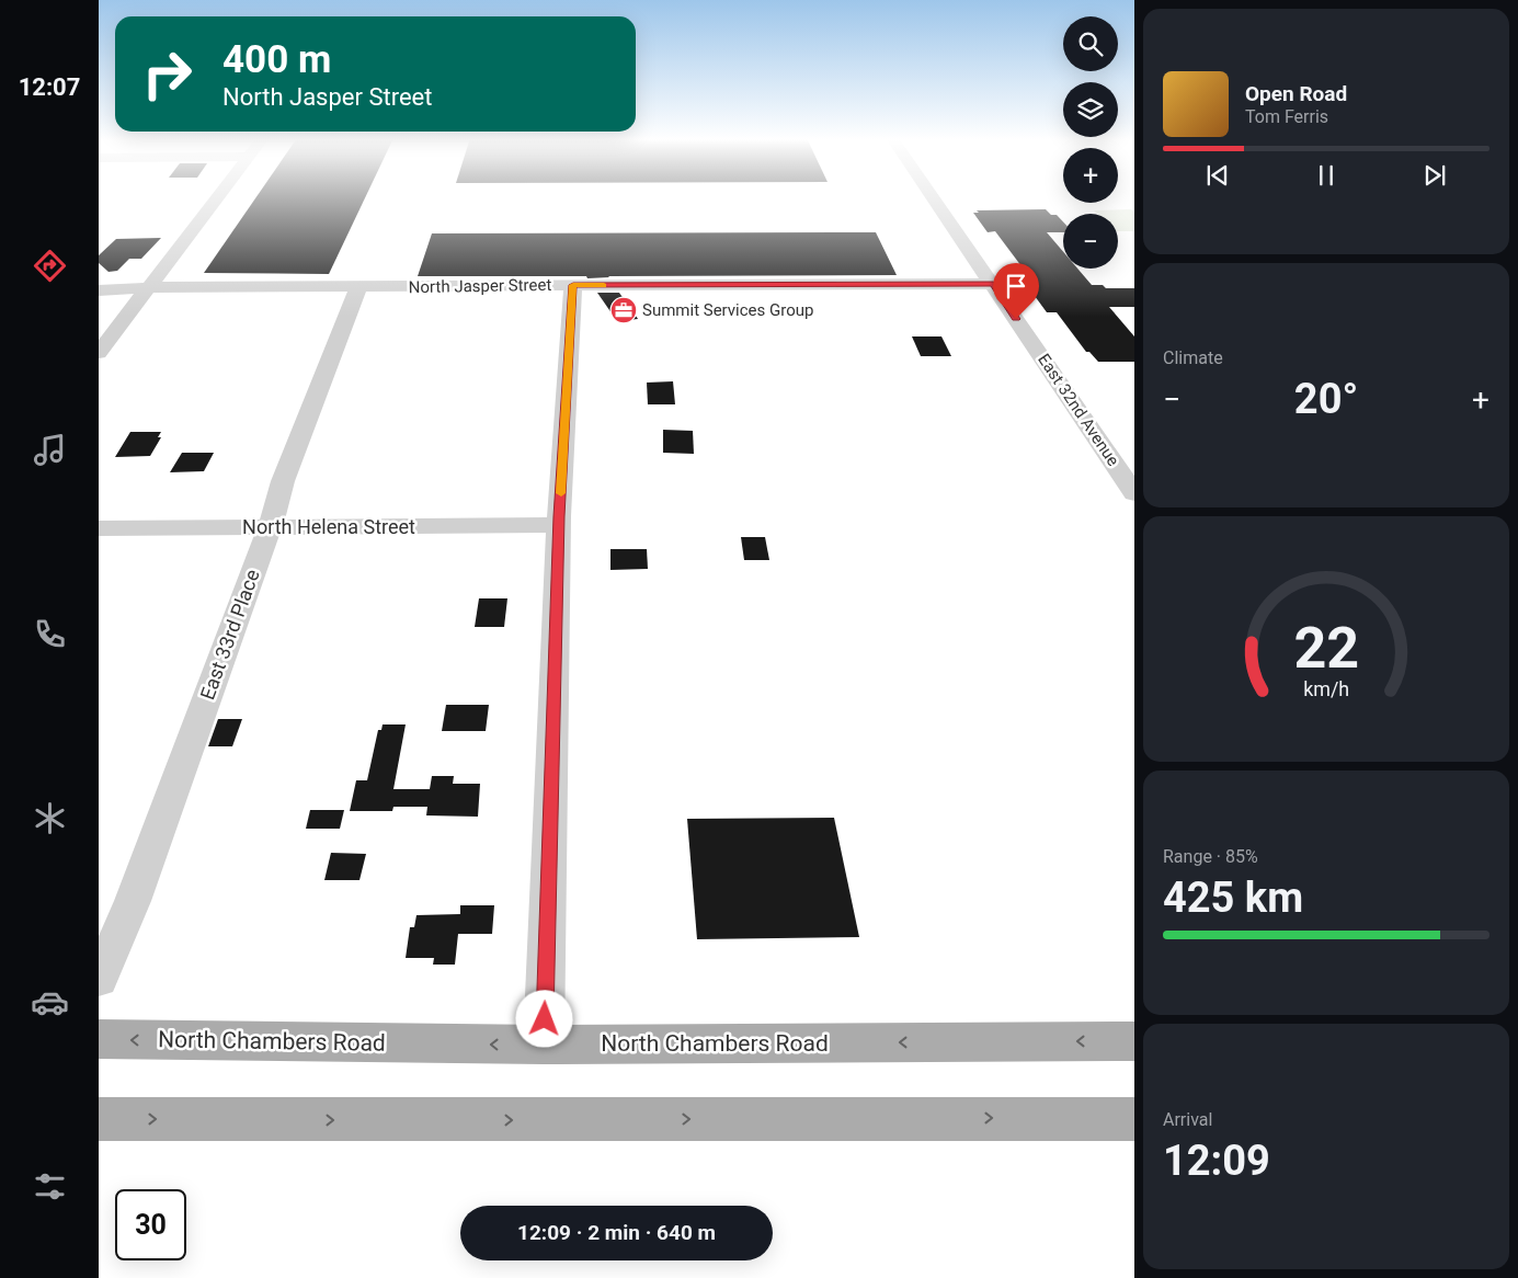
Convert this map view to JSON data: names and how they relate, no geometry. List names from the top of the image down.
{
  "streets": {
    "main road": ["North Chambers Road"],
    "street": [
      "North Jasper Street",
      "East 32nd Avenue",
      "North Helena Street",
      "East 33rd Place"
    ]
  },
  "crossings": [
    ["North Jasper Street", "East 32nd Avenue"],
    ["North Jasper Street", "East 33rd Place"],
    ["North Helena Street", "East 33rd Place"]
  ],
  "places": {
    "office": ["Summit Services Group"]
  },
  "page": {
    "tabs": "12:07",
    "map_buttons": ["+", "−"],
    "turn": ["400 m", "North Jasper Street"],
    "song": ["Open Road", "Tom Ferris"],
    "tile": [
      "Climate",
      ["Range · 85%", "425 km"],
      ["Arrival", "12:09"]
    ],
    "heat": ["−", "20°", "+"],
    "limit": "30",
    "trip": "12:09 · 2 min · 640 m",
    "gauge": ["22", "km/h"]
  }
}
